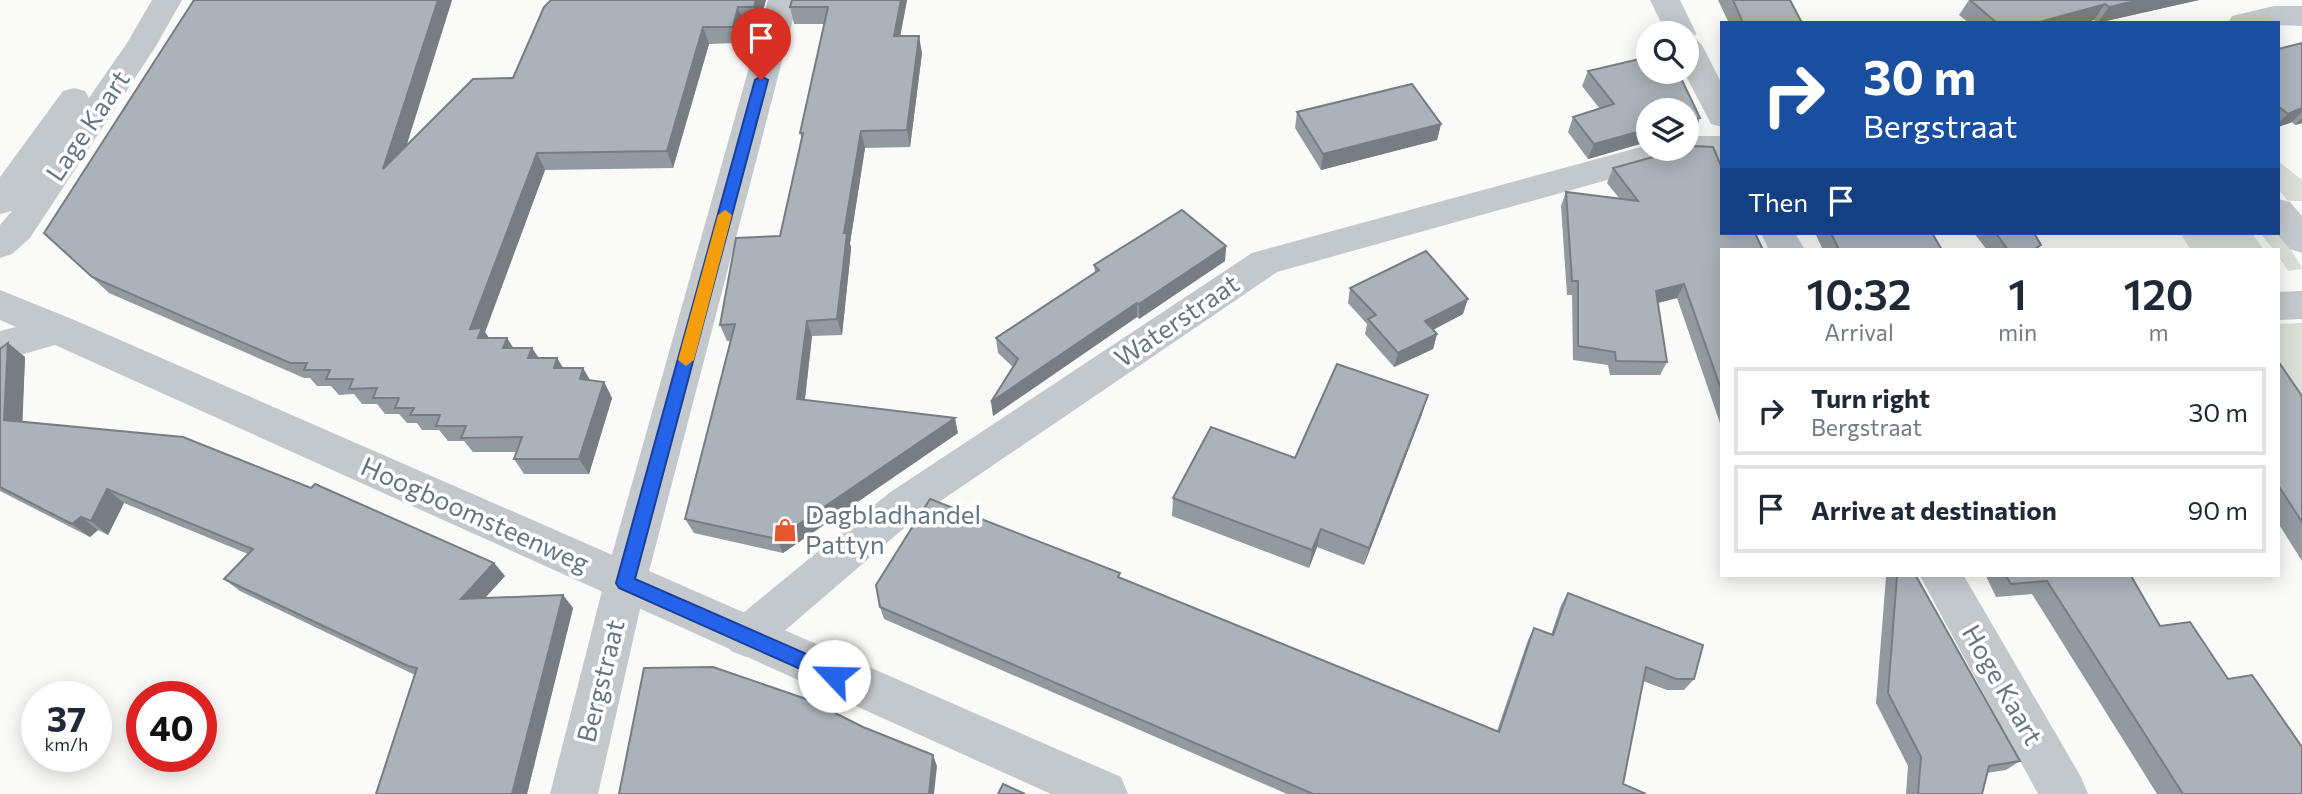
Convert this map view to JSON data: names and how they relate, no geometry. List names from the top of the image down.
{
  "streets": {
    "street": [
      "Lage Kaart",
      "Waterstraat",
      "Hoogboomsteenweg",
      "Bergstraat",
      "Hoge Kaart"
    ]
  },
  "crossings": [
    ["Waterstraat", "Hoogboomsteenweg"],
    ["Hoogboomsteenweg", "Bergstraat"]
  ],
  "places": {
    "shop": ["Dagbladhandel Pattyn"]
  },
  "page": {
    "turn": ["30 m", "Bergstraat"],
    "then": "Then",
    "eta": [
      "10:32",
      "Arrival",
      "1",
      "min",
      "120",
      "m"
    ],
    "list": [
      {
        "name": "Turn right",
        "note": "Bergstraat",
        "value": "30 m"
      },
      {
        "name": "Arrive at destination",
        "value": "90 m"
      }
    ],
    "speed": "37 km/h",
    "limit": "40"
  }
}
